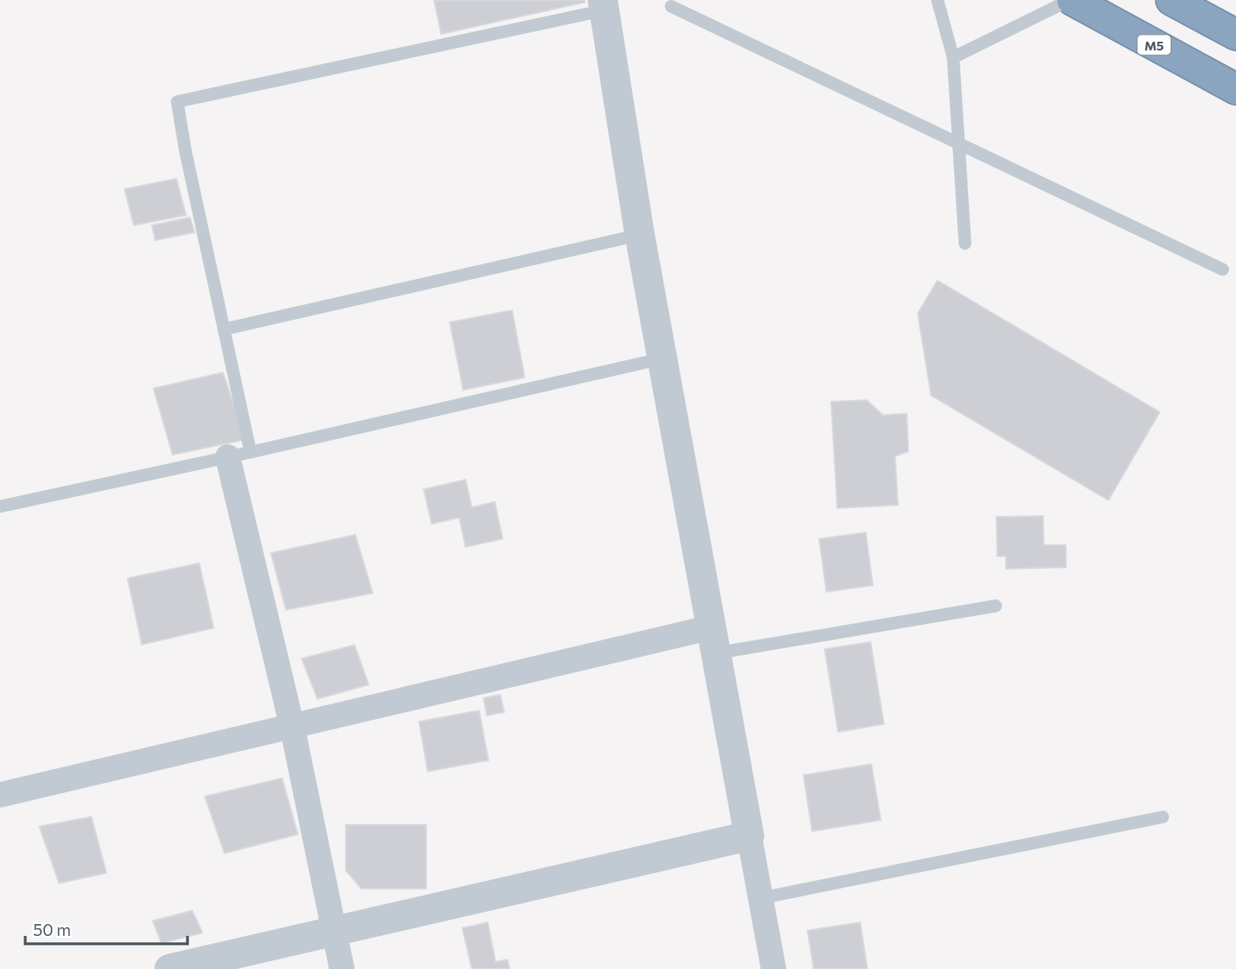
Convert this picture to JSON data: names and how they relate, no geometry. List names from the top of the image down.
{
  "streets": {
    "highway": ["M5"]
  },
  "scale_bar": "50 m"
}
